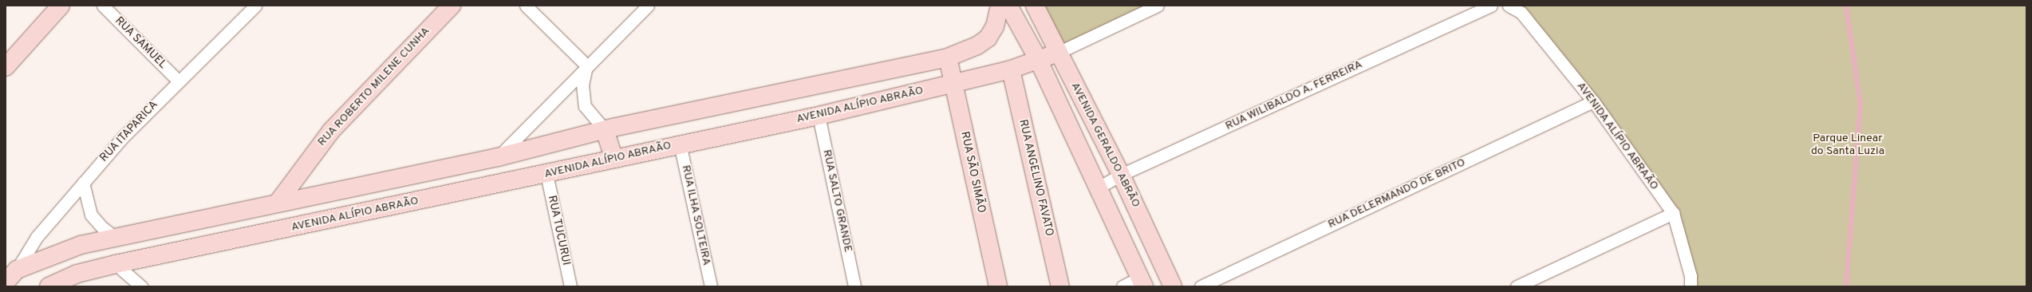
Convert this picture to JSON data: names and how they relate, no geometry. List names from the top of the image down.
{
  "streets": {
    "street": [
      "RUA SAMUEL",
      "RUA ROBERTO MILENE CUNHA",
      "RUA WILIBALDO A. FERREIRA",
      "AVENIDA ALÍPIO ABRAÃO",
      "RUA ITAPARICA",
      "AVENIDA GERALDO ABRÃO",
      "RUA SÃO SIMÃO",
      "RUA ANGELINO FAVATO",
      "RUA DELERMANDO DE BRITO",
      "RUA SALTO GRANDE",
      "RUA ILHA SOLTEIRA",
      "RUA TUCURUI"
    ]
  },
  "crossings": [
    ["RUA SAMUEL", "RUA ITAPARICA"],
    ["RUA WILIBALDO A. FERREIRA", "AVENIDA GERALDO ABRÃO"],
    ["AVENIDA ALÍPIO ABRAÃO", "AVENIDA GERALDO ABRÃO"],
    ["AVENIDA ALÍPIO ABRAÃO", "RUA SÃO SIMÃO"],
    ["AVENIDA ALÍPIO ABRAÃO", "RUA ANGELINO FAVATO"],
    ["AVENIDA ALÍPIO ABRAÃO", "RUA DELERMANDO DE BRITO"],
    ["AVENIDA ALÍPIO ABRAÃO", "RUA SALTO GRANDE"],
    ["AVENIDA ALÍPIO ABRAÃO", "RUA ILHA SOLTEIRA"],
    ["AVENIDA ALÍPIO ABRAÃO", "RUA TUCURUI"]
  ],
  "parks": ["Parque Linear do Santa Luzia"]
}
